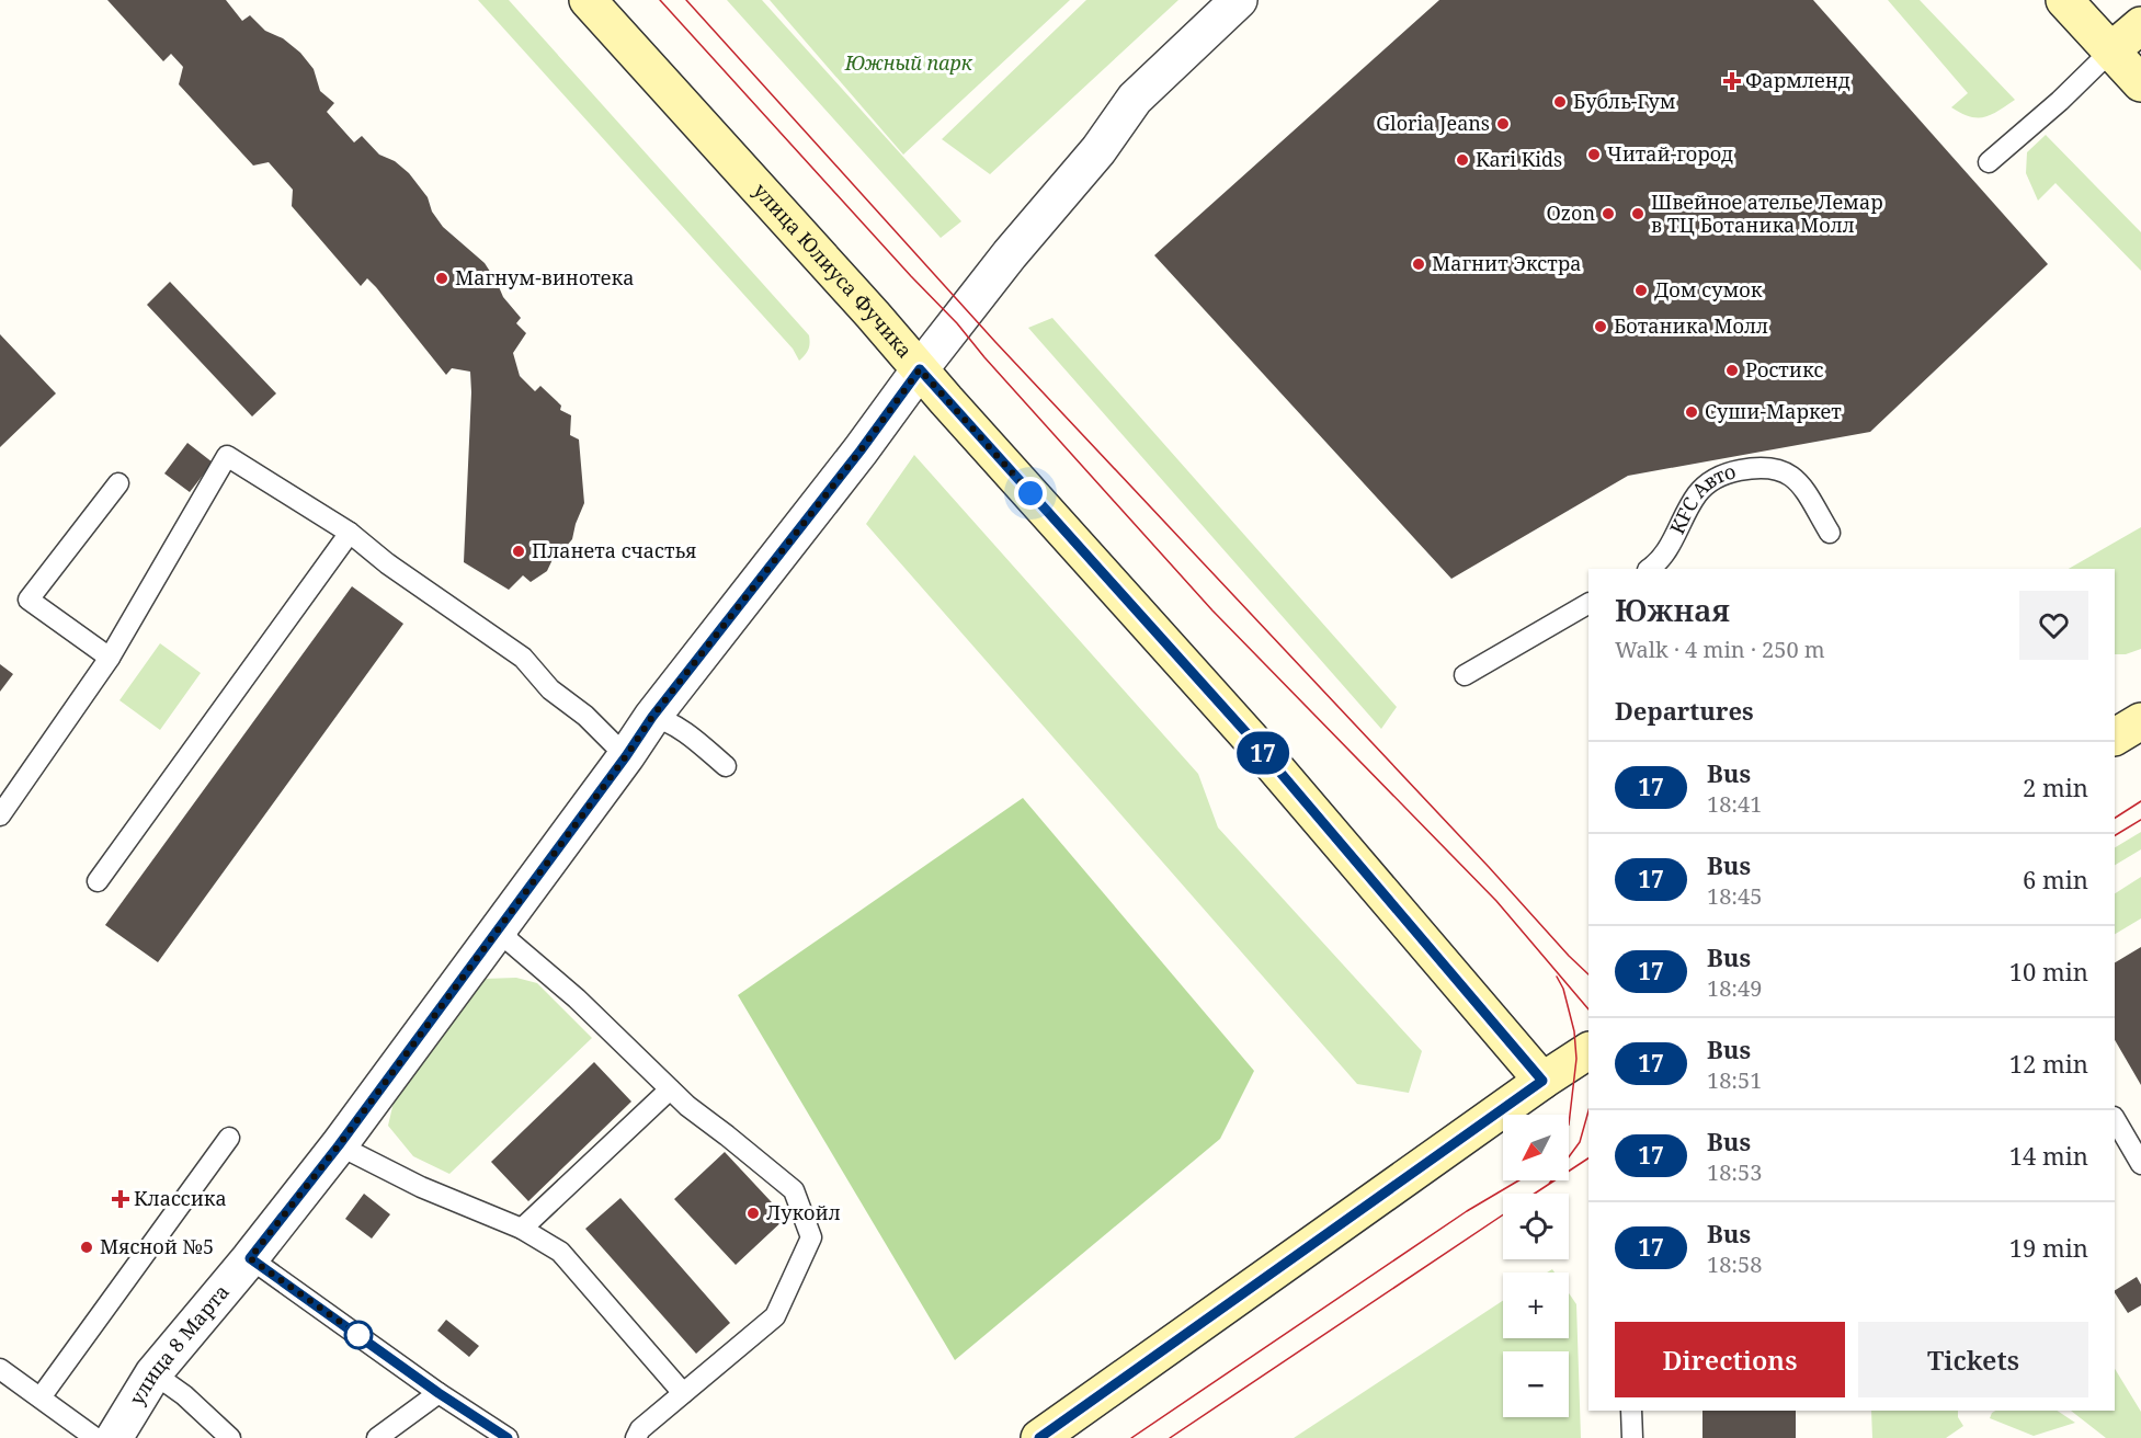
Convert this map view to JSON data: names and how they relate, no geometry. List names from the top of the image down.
{
  "streets": {
    "street": ["улица Юлиуса Фучика", "улица 8 Марта"],
    "lane": ["KFC Авто"]
  },
  "crossings": [
    ["улица Юлиуса Фучика", "улица 8 Марта"]
  ],
  "parks": ["Южный парк"],
  "places": {
    "health": ["Фармленд", "Классика"],
    "other": [
      "Бубль-Гум",
      "Gloria Jeans",
      "Читай-город",
      "Kari Kids",
      "Ozon",
      "Швейное ателье Лемар в ТЦ Ботаника Молл",
      "Магнит Экстра",
      "Магнум-винотека",
      "Дом сумок",
      "Ботаника Молл",
      "Ростикс",
      "Суши-Маркет",
      "Планета счастья",
      "Лукойл",
      "Мясной №5"
    ]
  },
  "lines": ["bus line 17"],
  "north": "bottom left",
  "page": {
    "on_map": "17",
    "heading": [
      ["Южная", "Walk · 4 min · 250 m"],
      "Departures"
    ],
    "list": [
      {
        "mark": "17",
        "name": "Bus",
        "note": "18:41",
        "value": "2 min"
      },
      {
        "mark": "17",
        "name": "Bus",
        "note": "18:45",
        "value": "6 min"
      },
      {
        "mark": "17",
        "name": "Bus",
        "note": "18:49",
        "value": "10 min"
      },
      {
        "mark": "17",
        "name": "Bus",
        "note": "18:51",
        "value": "12 min"
      },
      {
        "mark": "17",
        "name": "Bus",
        "note": "18:53",
        "value": "14 min"
      },
      {
        "mark": "17",
        "name": "Bus",
        "note": "18:58",
        "value": "19 min"
      }
    ],
    "map_buttons": ["+", "−"],
    "buttons": ["Directions", "Tickets"]
  }
}
